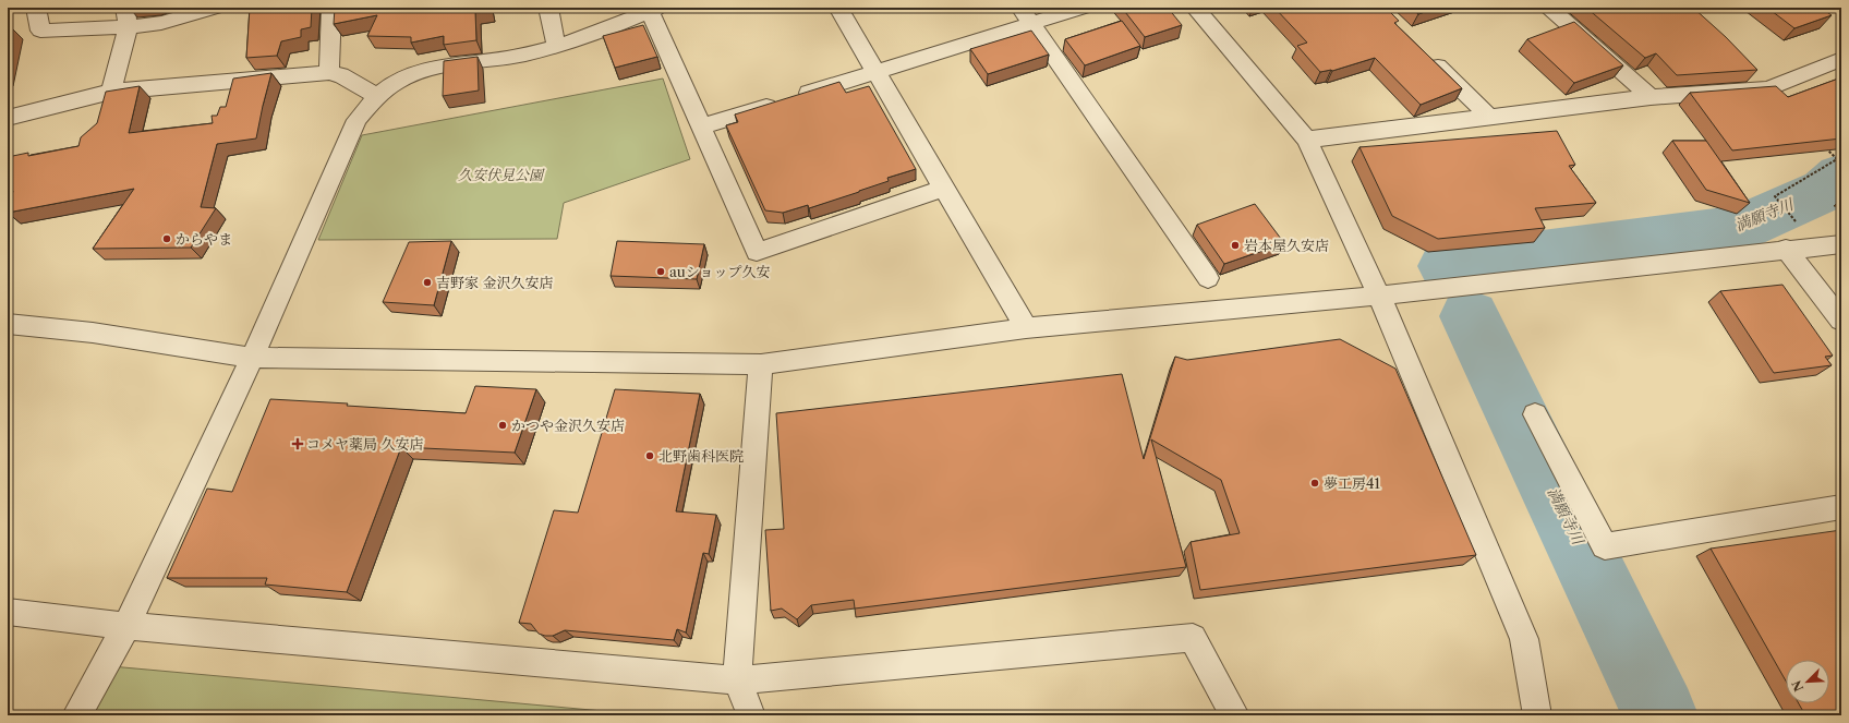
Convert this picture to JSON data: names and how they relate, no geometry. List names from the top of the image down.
{
  "water": ["満願寺川"],
  "parks": ["久安伏見公園"],
  "places": {
    "other": [
      "からやま",
      "岩本屋久安店",
      "auショップ久安",
      "吉野家 金沢久安店",
      "かつや金沢久安店",
      "北野歯科医院",
      "夢工房41"
    ],
    "health": ["コメヤ薬局 久安店"]
  },
  "north": "bottom left"
}
